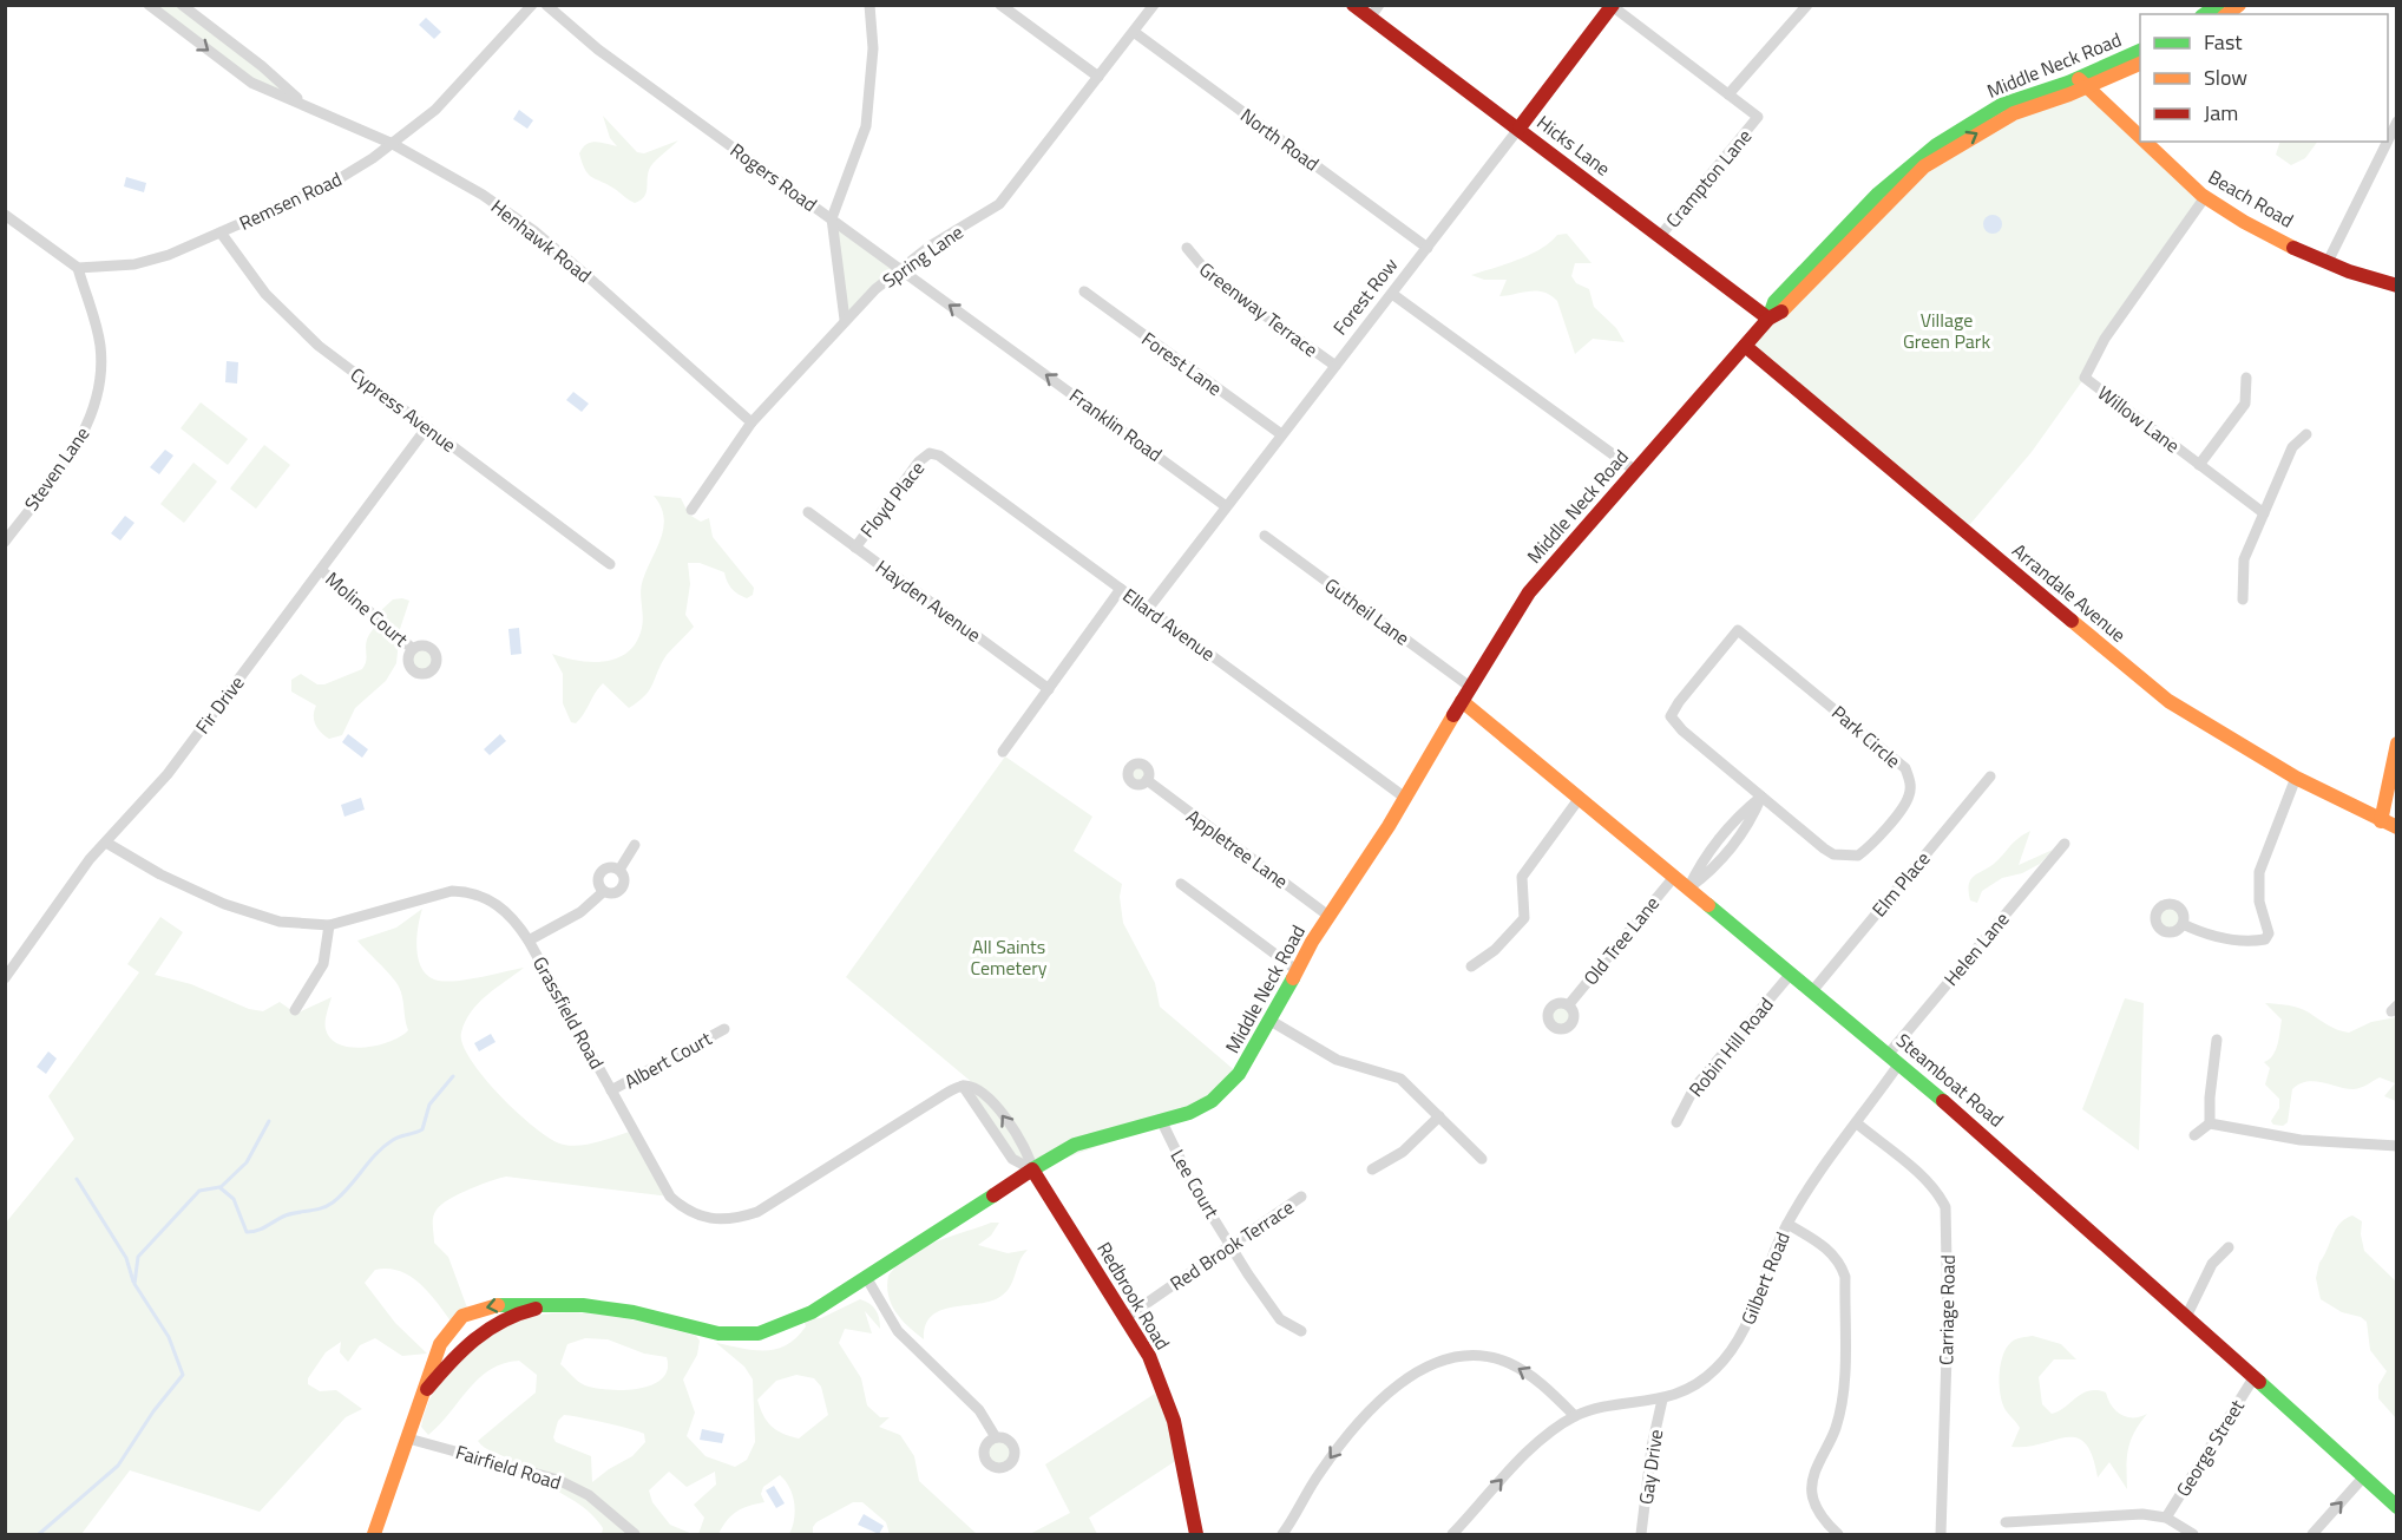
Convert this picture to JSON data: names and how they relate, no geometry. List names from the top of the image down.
{
  "streets": {
    "main road": [
      "Middle Neck Road",
      "Hicks Lane",
      "Beach Road",
      "Forest Row",
      "Arrandale Avenue",
      "Steamboat Road",
      "Redbrook Road"
    ],
    "street": [
      "North Road",
      "Rogers Road",
      "Crampton Lane",
      "Remsen Road",
      "Henhawk Road",
      "Spring Lane",
      "Greenway Terrace",
      "Forest Lane",
      "Cypress Avenue",
      "Willow Lane",
      "Franklin Road",
      "Steven Lane",
      "Floyd Place",
      "Hayden Avenue",
      "Moline Court",
      "Gutheil Lane",
      "Ellard Avenue",
      "Fir Drive",
      "Park Circle",
      "Appletree Lane",
      "Elm Place",
      "Old Tree Lane",
      "Helen Lane",
      "Grassfield Road",
      "Robin Hill Road",
      "Albert Court",
      "Lee Court",
      "Red Brook Terrace",
      "Gilbert Road",
      "Carriage Road",
      "George Street",
      "Fairfield Road",
      "Gay Drive"
    ]
  },
  "crossings": [
    ["Middle Neck Road", "Hicks Lane"],
    ["Middle Neck Road", "Beach Road"],
    ["Middle Neck Road", "Arrandale Avenue"],
    ["Middle Neck Road", "Gutheil Lane"],
    ["Middle Neck Road", "Ellard Avenue"],
    ["Middle Neck Road", "Appletree Lane"],
    ["Middle Neck Road", "Steamboat Road"],
    ["Middle Neck Road", "Lee Court"],
    ["Middle Neck Road", "Redbrook Road"],
    ["Middle Neck Road", "Fairfield Road"],
    ["North Road", "Spring Lane"],
    ["North Road", "Forest Row"],
    ["Hicks Lane", "Crampton Lane"],
    ["Hicks Lane", "Forest Row"],
    ["Rogers Road", "Spring Lane"],
    ["Rogers Road", "Franklin Road"],
    ["Beach Road", "Willow Lane"],
    ["Remsen Road", "Henhawk Road"],
    ["Remsen Road", "Cypress Avenue"],
    ["Remsen Road", "Steven Lane"],
    ["Henhawk Road", "Spring Lane"],
    ["Forest Row", "Greenway Terrace"],
    ["Forest Row", "Forest Lane"],
    ["Forest Row", "Franklin Road"],
    ["Forest Row", "Ellard Avenue"],
    ["Cypress Avenue", "Fir Drive"],
    ["Floyd Place", "Hayden Avenue"],
    ["Floyd Place", "Ellard Avenue"],
    ["Moline Court", "Fir Drive"],
    ["Fir Drive", "Grassfield Road"],
    ["Elm Place", "Steamboat Road"],
    ["Old Tree Lane", "Steamboat Road"],
    ["Helen Lane", "Steamboat Road"],
    ["Helen Lane", "Gilbert Road"],
    ["Grassfield Road", "Albert Court"],
    ["Robin Hill Road", "Steamboat Road"],
    ["Steamboat Road", "Gilbert Road"],
    ["Steamboat Road", "George Street"],
    ["Lee Court", "Red Brook Terrace"],
    ["Red Brook Terrace", "Redbrook Road"],
    ["Gilbert Road", "Carriage Road"],
    ["Gilbert Road", "Gay Drive"]
  ],
  "one_way": ["Franklin Road"],
  "parks": ["Village Green Park", "All Saints Cemetery"],
  "legend": ["Fast", "Slow", "Jam"]
}
